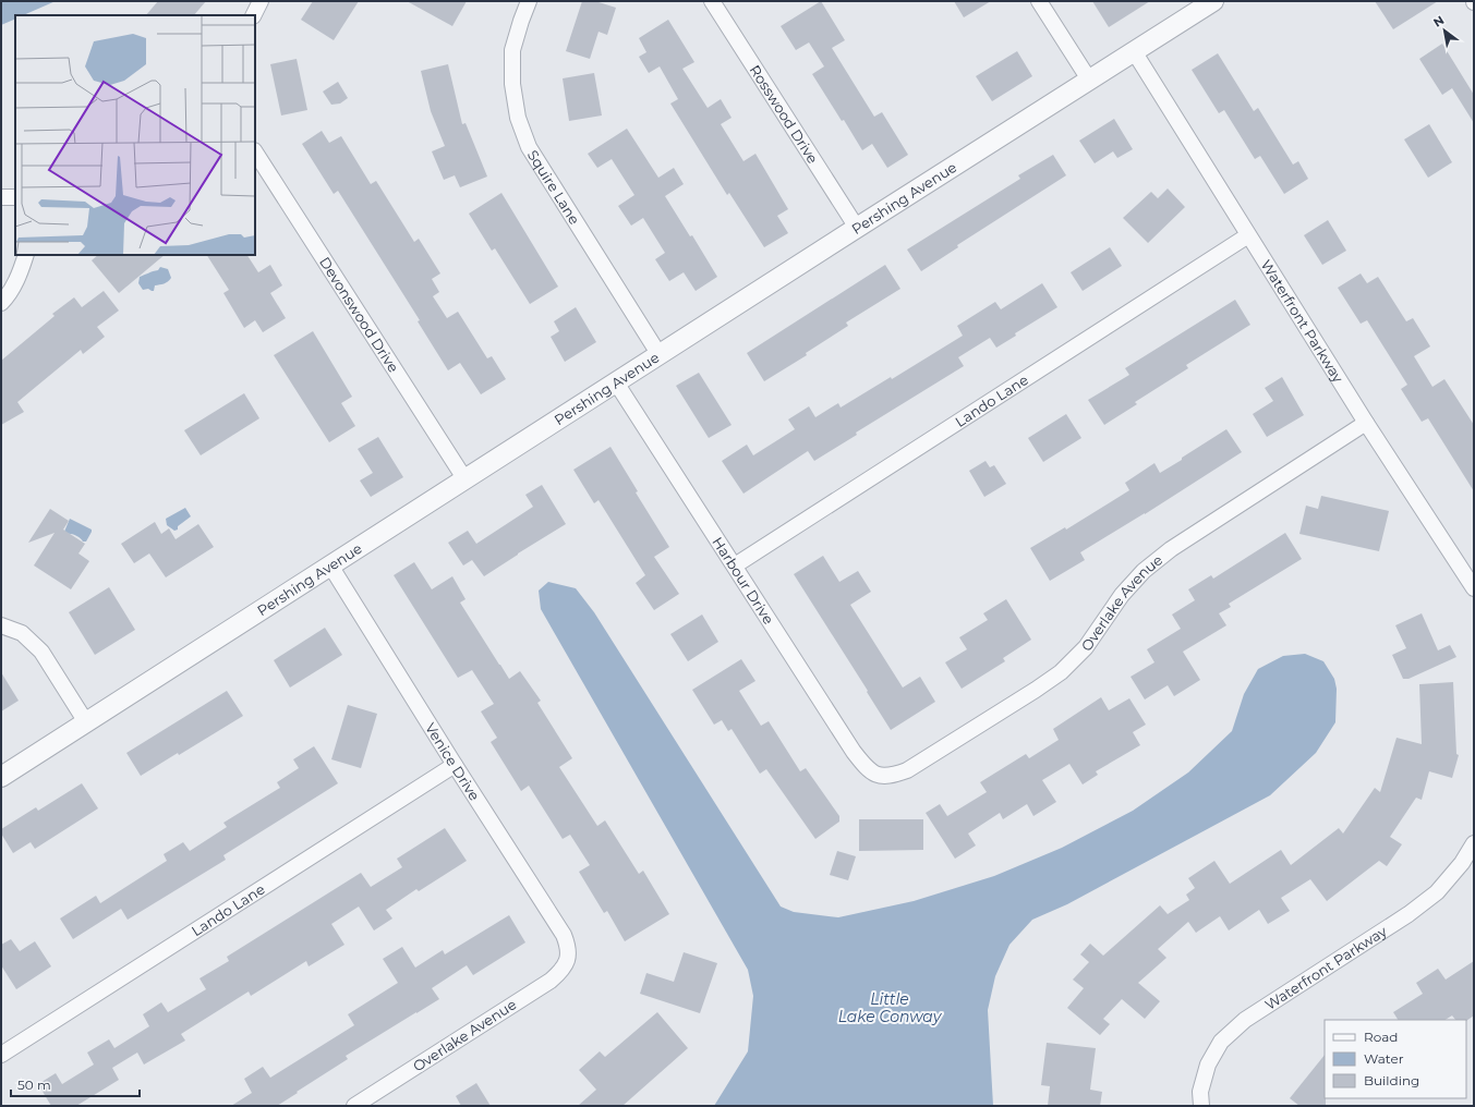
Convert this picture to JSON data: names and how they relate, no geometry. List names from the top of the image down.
{
  "streets": {
    "street": [
      "Rosswood Drive",
      "Squire Lane",
      "Pershing Avenue",
      "Devonswood Drive",
      "Waterfront Parkway",
      "Lando Lane",
      "Harbour Drive",
      "Overlake Avenue",
      "Venice Drive"
    ]
  },
  "crossings": [
    ["Rosswood Drive", "Pershing Avenue"],
    ["Squire Lane", "Pershing Avenue"],
    ["Pershing Avenue", "Devonswood Drive"],
    ["Pershing Avenue", "Waterfront Parkway"],
    ["Pershing Avenue", "Harbour Drive"],
    ["Pershing Avenue", "Venice Drive"],
    ["Waterfront Parkway", "Lando Lane"],
    ["Waterfront Parkway", "Overlake Avenue"],
    ["Lando Lane", "Harbour Drive"],
    ["Lando Lane", "Venice Drive"],
    ["Harbour Drive", "Overlake Avenue"],
    ["Overlake Avenue", "Venice Drive"]
  ],
  "water": ["Little Lake Conway"],
  "legend": ["Road", "Water", "Building"],
  "scale_bar": "50 m",
  "north": "top left"
}
